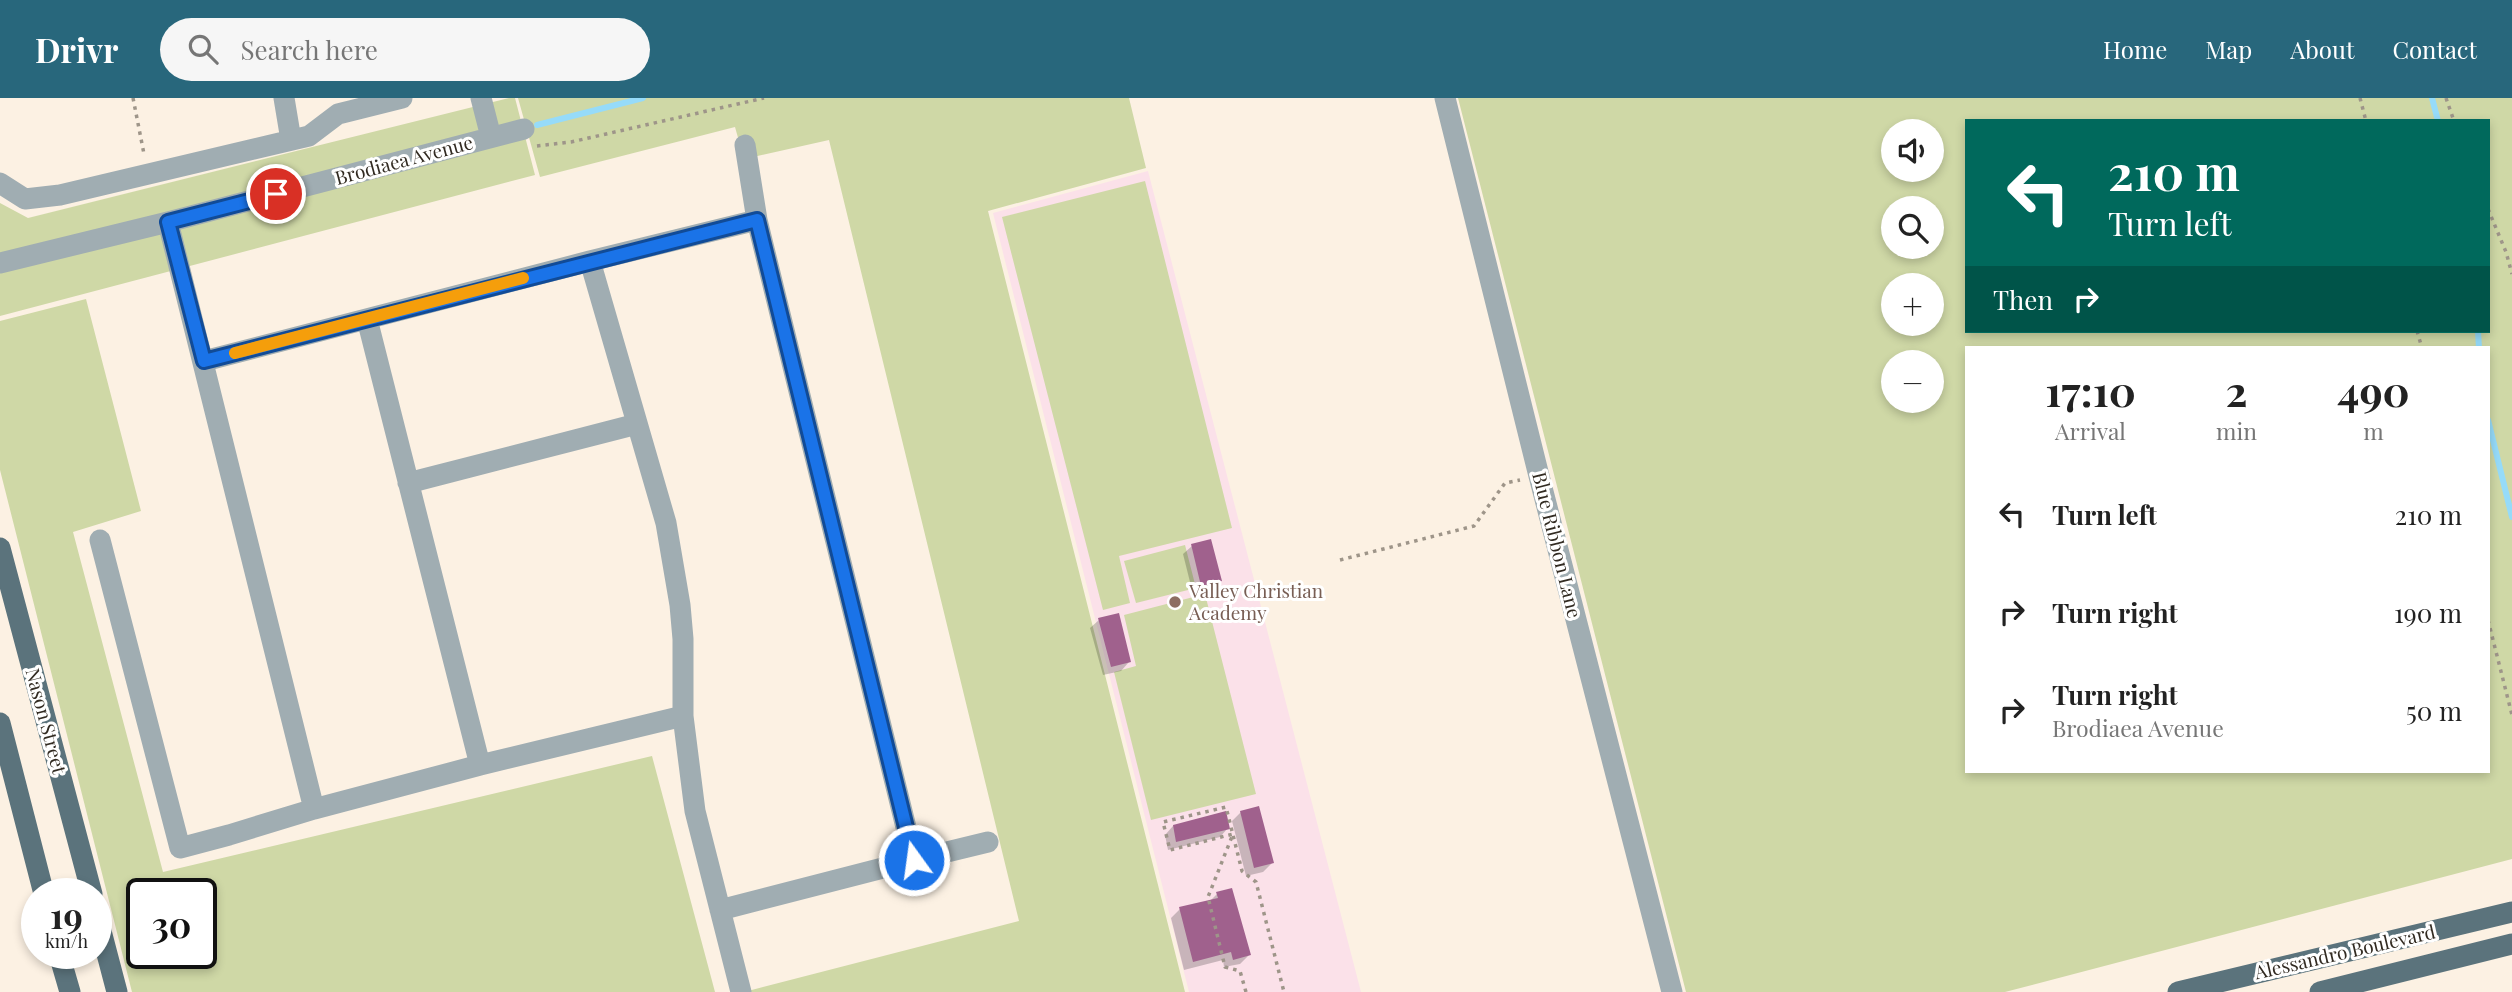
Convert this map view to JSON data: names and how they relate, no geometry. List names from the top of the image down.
{
  "streets": {
    "main road": ["Nason Street", "Alessandro Boulevard"],
    "street": ["Brodiaea Avenue", "Blue Ribbon Lane"]
  },
  "places": ["Valley Christian Academy"],
  "page": {
    "header": "Drivr",
    "search": "Search here",
    "nav": [
      "Home",
      "Map",
      "About",
      "Contact"
    ],
    "map_buttons": ["+", "−"],
    "turn": ["210 m", "Turn left"],
    "then": "Then",
    "eta": [
      "17:10",
      "Arrival",
      "2",
      "min",
      "490",
      "m"
    ],
    "list": [
      {
        "name": "Turn left",
        "value": "210 m"
      },
      {
        "name": "Turn right",
        "value": "190 m"
      },
      {
        "name": "Turn right",
        "note": "Brodiaea Avenue",
        "value": "50 m"
      }
    ],
    "speed": "19 km/h",
    "limit": "30"
  }
}
